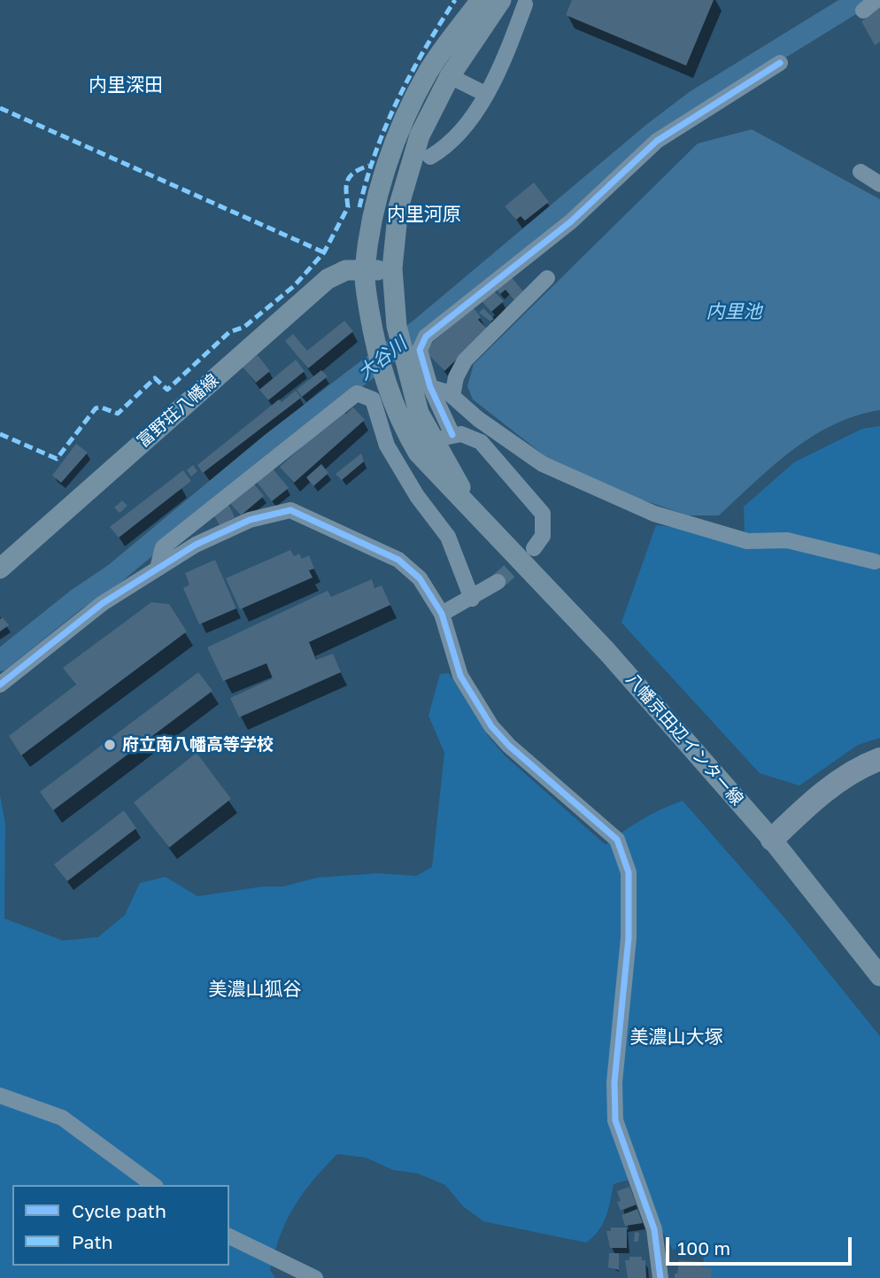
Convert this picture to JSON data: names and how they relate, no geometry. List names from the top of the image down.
{
  "streets": {
    "main road": ["富野荘八幡線", "八幡京田辺インター線"]
  },
  "crossings": [
    ["富野荘八幡線", "八幡京田辺インター線"]
  ],
  "districts": [
    "内里深田",
    "内里河原",
    "美濃山狐谷",
    "美濃山大塚"
  ],
  "water": ["内里池", "大谷川"],
  "places": ["府立南八幡高等学校"],
  "legend": ["Cycle path", "Path"],
  "scale_bar": "100 m"
}
